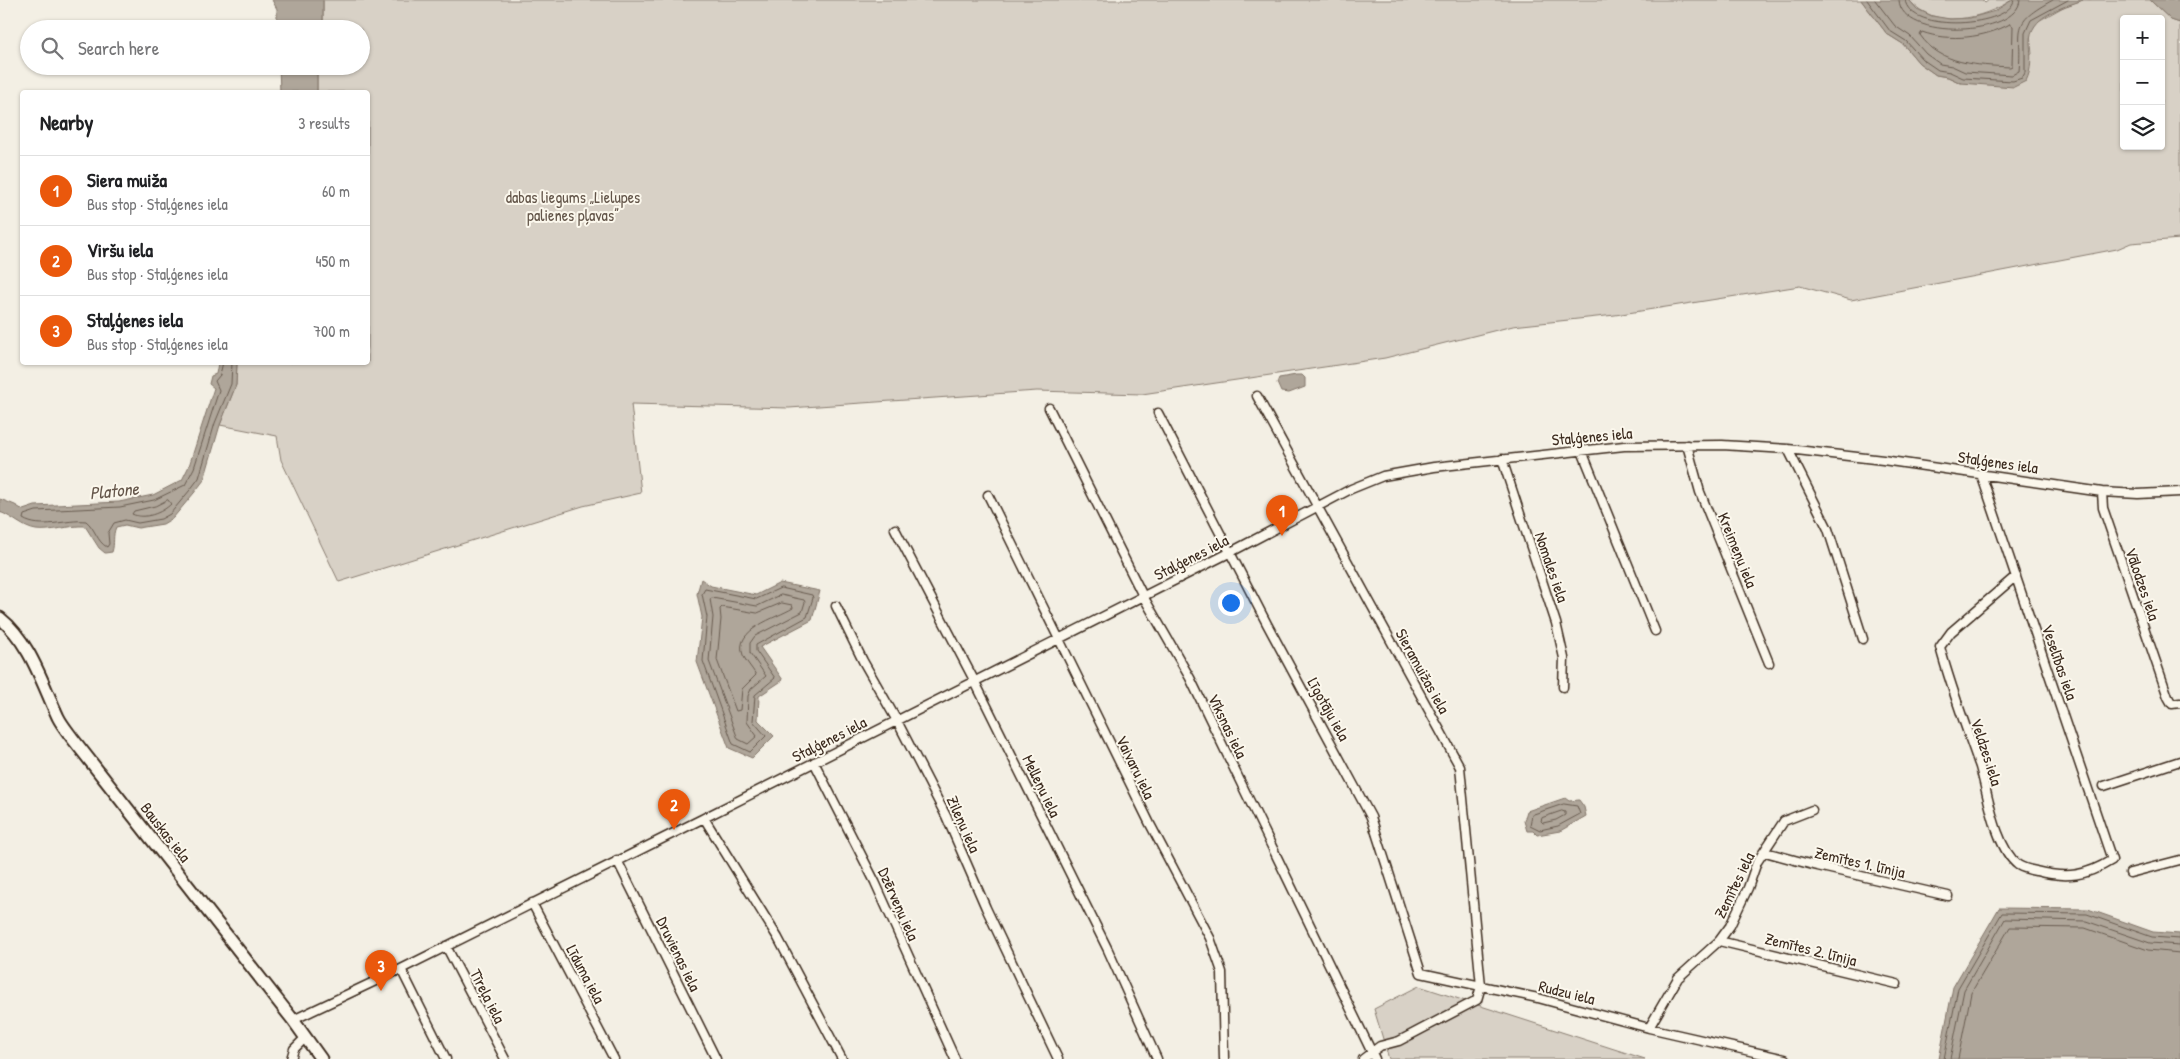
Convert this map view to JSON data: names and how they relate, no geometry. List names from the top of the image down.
{
  "streets": {
    "street": [
      "Staļģenes iela",
      "Kreimeņu iela",
      "Nomales iela",
      "Vālodzes iela",
      "Veselības iela",
      "Sieramuižas iela",
      "Līgotāju iela",
      "Vīksnas iela",
      "Veldzes iela",
      "Vaivaru iela",
      "Melleņu iela",
      "Zileņu iela",
      "Bauskas iela",
      "Zemītes 1. līnija",
      "Zemītes iela",
      "Dzērveņu iela",
      "Zemītes 2. līnija",
      "Druvienas iela",
      "Līduma iela",
      "Rudzu iela",
      "Tīreļa iela"
    ]
  },
  "crossings": [
    ["Staļģenes iela", "Kreimeņu iela"],
    ["Staļģenes iela", "Nomales iela"],
    ["Staļģenes iela", "Vālodzes iela"],
    ["Staļģenes iela", "Veselības iela"],
    ["Staļģenes iela", "Sieramuižas iela"],
    ["Staļģenes iela", "Līgotāju iela"],
    ["Staļģenes iela", "Vīksnas iela"],
    ["Staļģenes iela", "Vaivaru iela"],
    ["Staļģenes iela", "Melleņu iela"],
    ["Staļģenes iela", "Zileņu iela"],
    ["Staļģenes iela", "Bauskas iela"],
    ["Staļģenes iela", "Dzērveņu iela"],
    ["Staļģenes iela", "Druvienas iela"],
    ["Staļģenes iela", "Līduma iela"],
    ["Staļģenes iela", "Tīreļa iela"],
    ["Veselības iela", "Veldzes iela"],
    ["Sieramuižas iela", "Līgotāju iela"],
    ["Sieramuižas iela", "Rudzu iela"],
    ["Līgotāju iela", "Rudzu iela"],
    ["Zemītes 1. līnija", "Zemītes iela"],
    ["Zemītes iela", "Zemītes 2. līnija"],
    ["Zemītes iela", "Rudzu iela"]
  ],
  "water": ["Platone"],
  "parks": ["dabas liegums „Lielupes palienes pļavas”"],
  "page": {
    "map_buttons": ["+", "−"],
    "search": "Search here",
    "heading": ["Nearby", "3 results"],
    "list": [
      {
        "mark": "1",
        "name": "Siera muiža",
        "note": "Bus stop · Staļģenes iela",
        "value": "60 m"
      },
      {
        "mark": "2",
        "name": "Viršu iela",
        "note": "Bus stop · Staļģenes iela",
        "value": "450 m"
      },
      {
        "mark": "3",
        "name": "Staļģenes iela",
        "note": "Bus stop · Staļģenes iela",
        "value": "700 m"
      }
    ],
    "pins": ["1", "2", "3"]
  }
}
